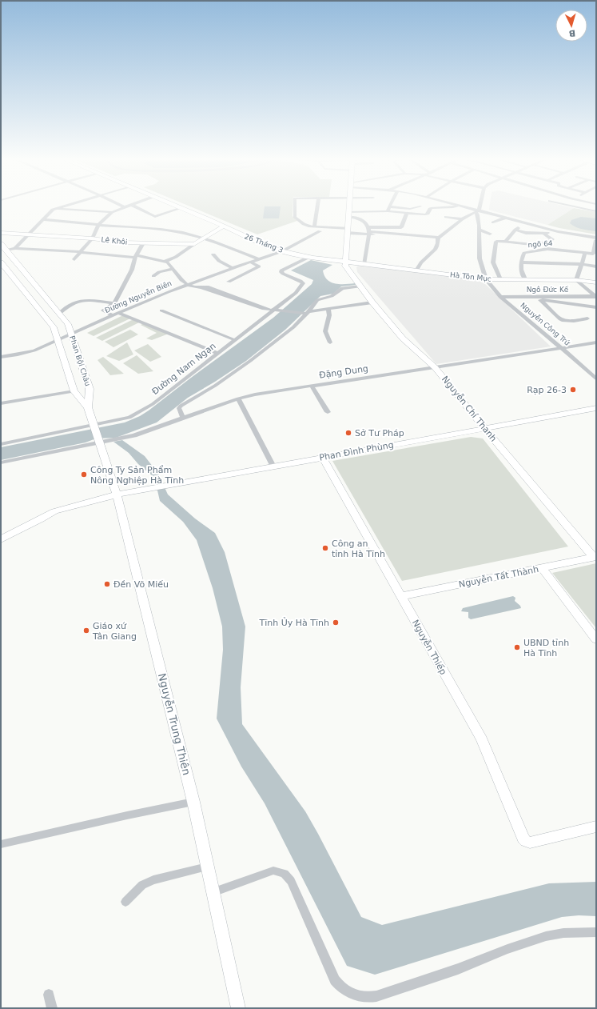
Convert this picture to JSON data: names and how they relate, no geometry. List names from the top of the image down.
{
  "streets": {
    "street": [
      "Lê Khôi",
      "26 Tháng 3",
      "ngõ 64",
      "Hà Tôn Mục",
      "Ngô Đức Kế",
      "Đường Nguyễn Biên",
      "Nguyễn Công Trứ",
      "Phan Bội Châu",
      "Đường Nam Ngạn",
      "Đặng Dung",
      "Nguyễn Chí Thanh",
      "Phan Đình Phùng",
      "Nguyễn Tất Thành",
      "Nguyễn Thiếp",
      "Nguyễn Trung Thiên"
    ]
  },
  "crossings": [
    ["26 Tháng 3", "Hà Tôn Mục"],
    ["26 Tháng 3", "Đường Nguyễn Biên"],
    ["26 Tháng 3", "Đường Nam Ngạn"],
    ["26 Tháng 3", "Nguyễn Chí Thanh"],
    ["Hà Tôn Mục", "Nguyễn Công Trứ"],
    ["Hà Tôn Mục", "Nguyễn Chí Thanh"],
    ["Ngô Đức Kế", "Nguyễn Công Trứ"],
    ["Đường Nguyễn Biên", "Phan Bội Châu"],
    ["Nguyễn Công Trứ", "Đặng Dung"],
    ["Phan Bội Châu", "Nguyễn Trung Thiên"],
    ["Đường Nam Ngạn", "Nguyễn Trung Thiên"],
    ["Đặng Dung", "Nguyễn Chí Thanh"],
    ["Đặng Dung", "Nguyễn Trung Thiên"],
    ["Nguyễn Chí Thanh", "Phan Đình Phùng"],
    ["Nguyễn Chí Thanh", "Nguyễn Tất Thành"],
    ["Phan Đình Phùng", "Nguyễn Thiếp"],
    ["Phan Đình Phùng", "Nguyễn Trung Thiên"],
    ["Nguyễn Tất Thành", "Nguyễn Thiếp"]
  ],
  "places": [
    "Rạp 26-3",
    "Sở Tư Pháp",
    "Công Ty Sản Phẩm Nông Nghiệp Hà Tĩnh",
    "Công an tỉnh Hà Tĩnh",
    "Đền Võ Miếu",
    "Tĩnh Ủy Hà Tĩnh",
    "Giáo xứ Tân Giang",
    "UBND tỉnh Hà Tĩnh"
  ],
  "north": "bottom"
}
